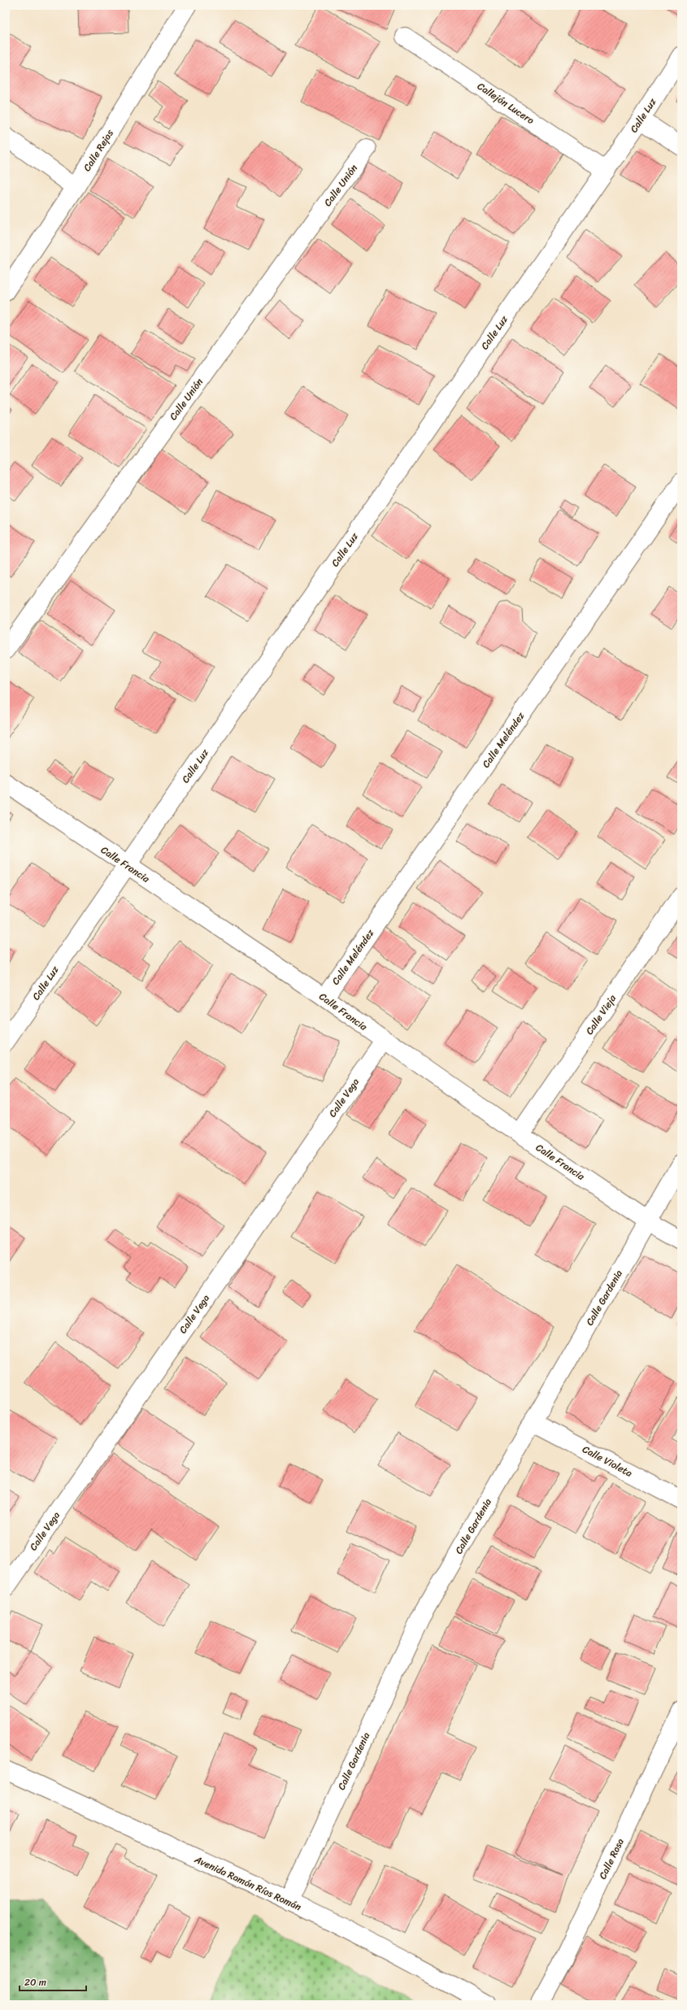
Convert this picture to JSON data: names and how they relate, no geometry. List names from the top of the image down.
{
  "streets": {
    "street": [
      "Callejón Lucero",
      "Calle Luz",
      "Calle Rejas",
      "Calle Unión",
      "Calle Meléndez",
      "Calle Francia",
      "Calle Vieja",
      "Calle Vega",
      "Calle Gardenia",
      "Calle Violeta",
      "Calle Rosa",
      "Avenida Ramón Ríos Román"
    ]
  },
  "crossings": [
    ["Callejón Lucero", "Calle Luz"],
    ["Calle Luz", "Calle Francia"],
    ["Calle Meléndez", "Calle Francia"],
    ["Calle Francia", "Calle Vieja"],
    ["Calle Francia", "Calle Vega"],
    ["Calle Francia", "Calle Gardenia"],
    ["Calle Gardenia", "Calle Violeta"],
    ["Calle Gardenia", "Avenida Ramón Ríos Román"]
  ],
  "scale_bar": "20 m"
}
